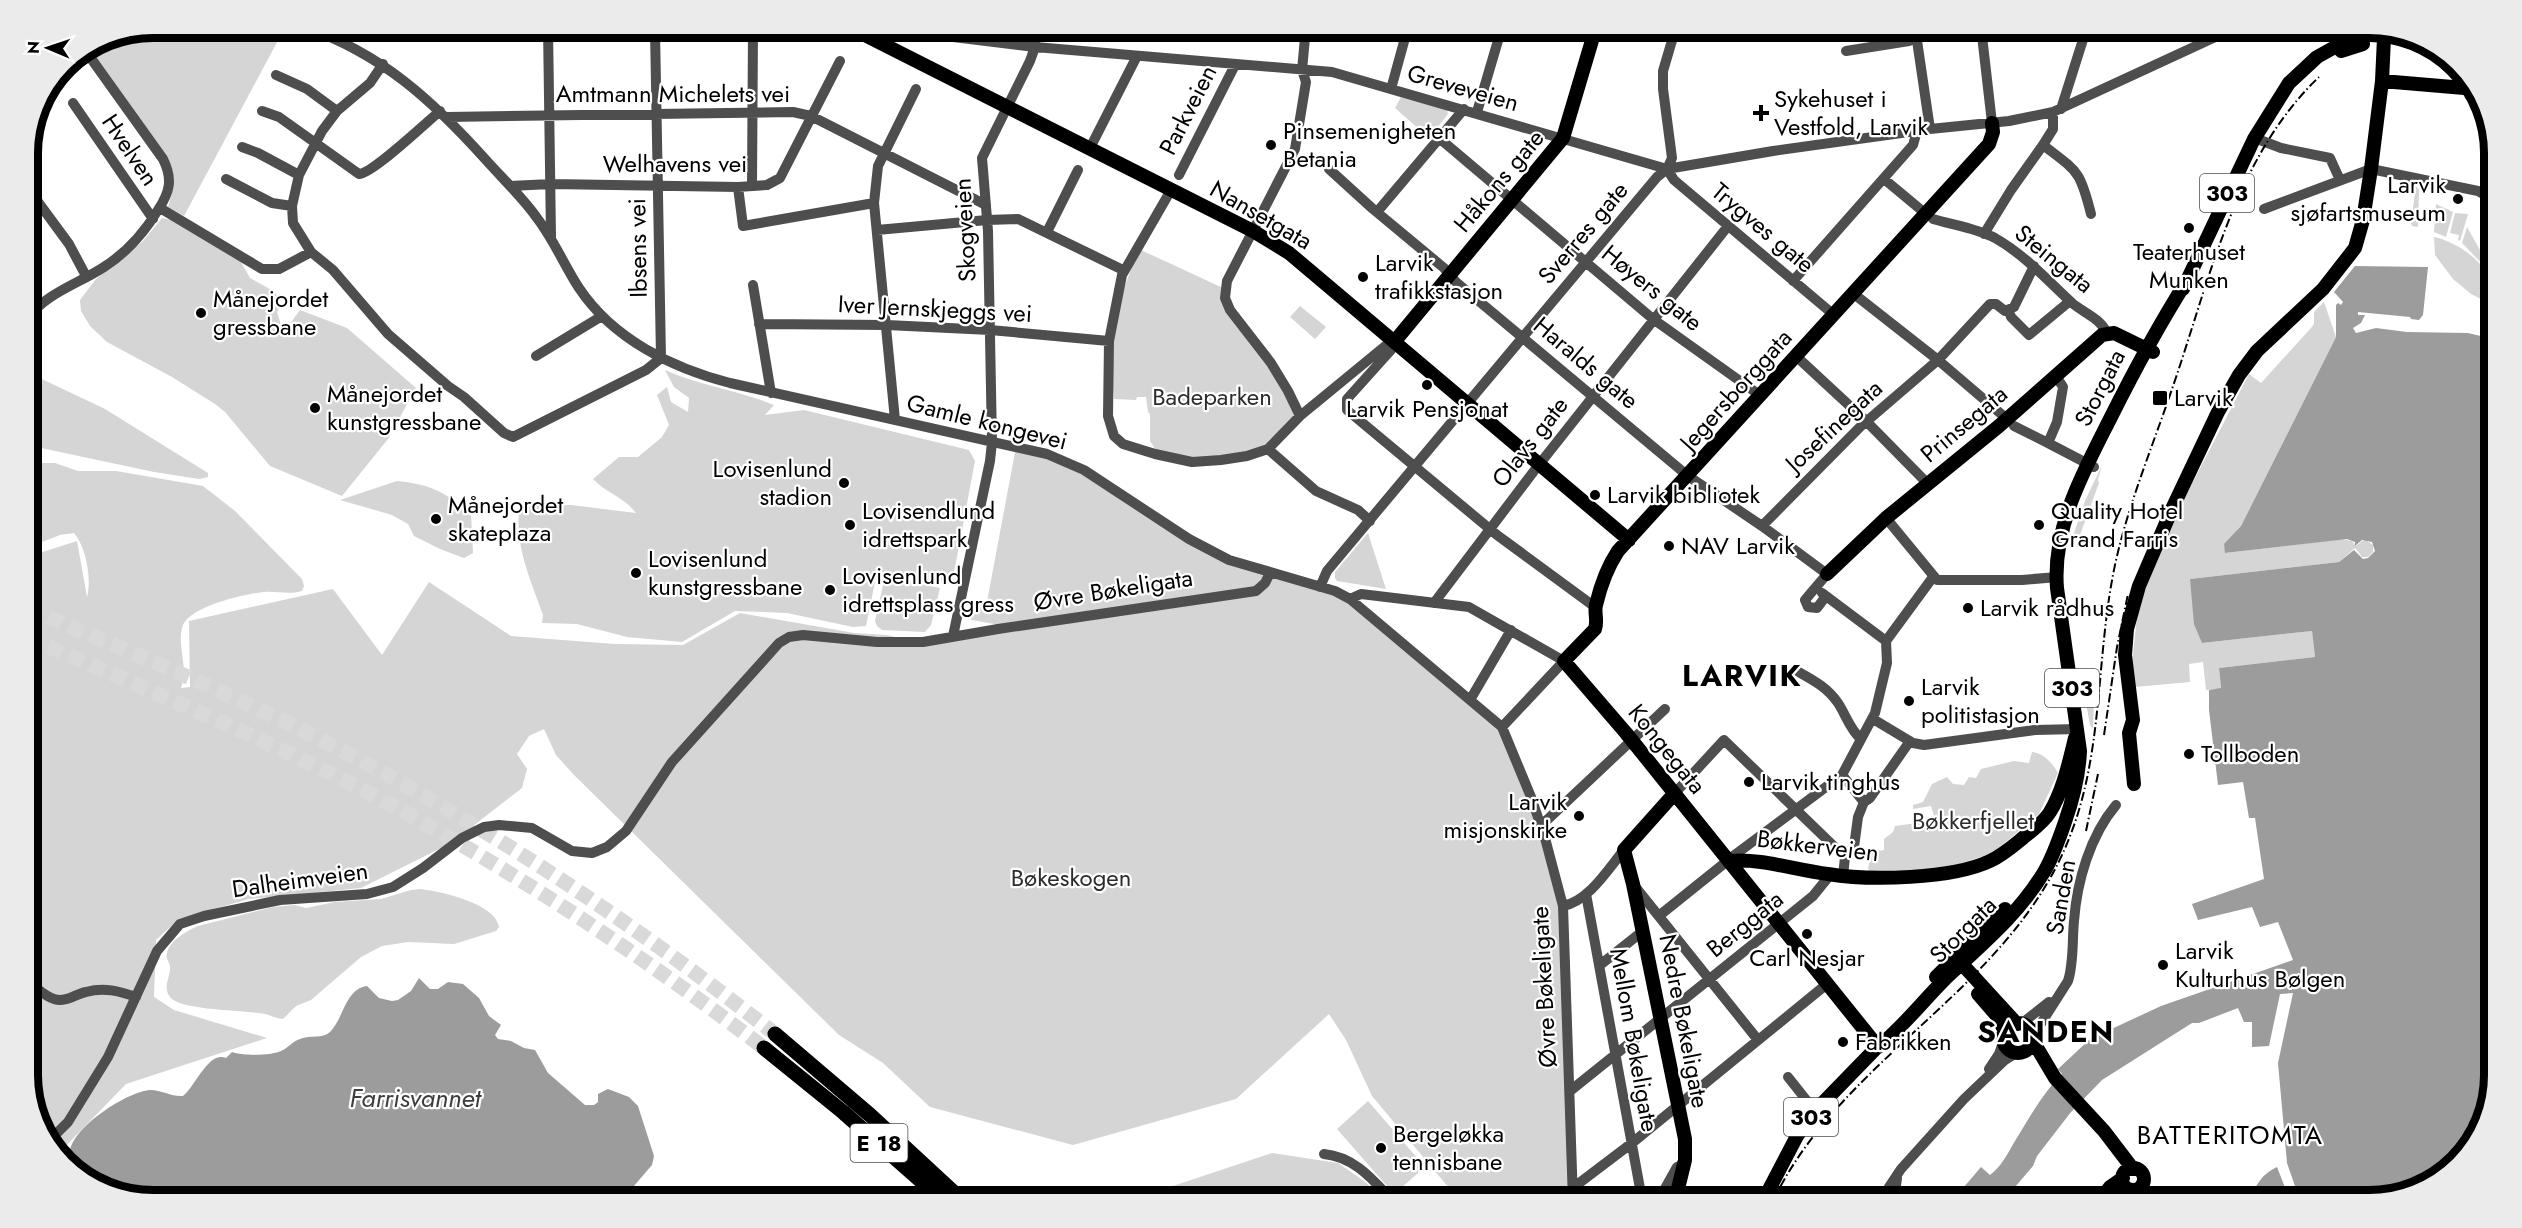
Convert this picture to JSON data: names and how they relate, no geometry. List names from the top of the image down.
{
  "streets": {
    "highway": ["E 18"],
    "main road": [
      "Håkons gate",
      "303",
      "Nansetgata",
      "Storgata",
      "Jegersborggata",
      "Prinsegata",
      "Kongegata",
      "Bøkkerveien",
      "Nedre Bøkeligate"
    ],
    "street": [
      "Greveveien",
      "Amtmann Michelets vei",
      "Parkveien",
      "Hvelven",
      "Welhavens vei",
      "Trygves gate",
      "Skogveien",
      "Sverres gate",
      "Ibsens vei",
      "Steingata",
      "Høyers gate",
      "Iver Jernskjeggs vei",
      "Haralds gate",
      "Gamle kongevei",
      "Josefinegata",
      "Olavs gate",
      "Øvre Bøkeligata",
      "Dalheimveien",
      "Sanden",
      "Berggata",
      "Øvre Bøkeligate",
      "Mellom Bøkeligate"
    ]
  },
  "crossings": [
    ["Greveveien", "Parkveien"],
    ["Greveveien", "Håkons gate"],
    ["Greveveien", "Trygves gate"],
    ["Greveveien", "Skogveien"],
    ["Greveveien", "Sverres gate"],
    ["Greveveien", "Jegersborggata"],
    ["Amtmann Michelets vei", "Welhavens vei"],
    ["Amtmann Michelets vei", "Skogveien"],
    ["Amtmann Michelets vei", "Ibsens vei"],
    ["Amtmann Michelets vei", "Gamle kongevei"],
    ["Parkveien", "Nansetgata"],
    ["Parkveien", "Iver Jernskjeggs vei"],
    ["Welhavens vei", "Ibsens vei"],
    ["Welhavens vei", "Gamle kongevei"],
    ["Håkons gate", "Nansetgata"],
    ["Håkons gate", "Høyers gate"],
    ["Håkons gate", "Haralds gate"],
    ["303", "Storgata"],
    ["Nansetgata", "Skogveien"],
    ["Nansetgata", "Sverres gate"],
    ["Nansetgata", "Jegersborggata"],
    ["Nansetgata", "Olavs gate"],
    ["Trygves gate", "Sverres gate"],
    ["Trygves gate", "Jegersborggata"],
    ["Trygves gate", "Olavs gate"],
    ["Skogveien", "Iver Jernskjeggs vei"],
    ["Skogveien", "Gamle kongevei"],
    ["Skogveien", "Øvre Bøkeligata"],
    ["Skogveien", "Dalheimveien"],
    ["Sverres gate", "Høyers gate"],
    ["Sverres gate", "Haralds gate"],
    ["Sverres gate", "Gamle kongevei"],
    ["Ibsens vei", "Gamle kongevei"],
    ["Steingata", "Jegersborggata"],
    ["Steingata", "Prinsegata"],
    ["Høyers gate", "Jegersborggata"],
    ["Høyers gate", "Olavs gate"],
    ["Haralds gate", "Jegersborggata"],
    ["Haralds gate", "Prinsegata"],
    ["Haralds gate", "Josefinegata"],
    ["Haralds gate", "Olavs gate"],
    ["Storgata", "Kongegata"],
    ["Storgata", "Bøkkerveien"],
    ["Jegersborggata", "Kongegata"],
    ["Gamle kongevei", "Øvre Bøkeligata"],
    ["Gamle kongevei", "Kongegata"],
    ["Gamle kongevei", "Øvre Bøkeligate"],
    ["Olavs gate", "Kongegata"],
    ["Øvre Bøkeligata", "Dalheimveien"],
    ["Kongegata", "Bøkkerveien"],
    ["Kongegata", "Berggata"],
    ["Kongegata", "Øvre Bøkeligate"],
    ["Bøkkerveien", "Berggata"],
    ["Berggata", "Øvre Bøkeligate"],
    ["Berggata", "Nedre Bøkeligate"],
    ["Berggata", "Mellom Bøkeligate"]
  ],
  "districts": ["LARVIK", "SANDEN", "BATTERITOMTA"],
  "water": ["Farrisvannet"],
  "parks": ["Badeparken", "Bøkkerfjellet", "Bøkeskogen"],
  "places": {
    "health": ["Sykehuset i Vestfold, Larvik"],
    "other": [
      "Pinsemenigheten Betania",
      "Larvik sjøfartsmuseum",
      "Teaterhuset Munken",
      "Larvik trafikkstasjon",
      "Månejordet gressbane",
      "Larvik Pensjonat",
      "Månejordet kunstgressbane",
      "Lovisenlund stadion",
      "Larvik bibliotek",
      "Månejordet skateplaza",
      "Lovisendlund idrettspark",
      "Quality Hotel Grand Farris",
      "NAV Larvik",
      "Lovisenlund kunstgressbane",
      "Lovisenlund idrettsplass gress",
      "Larvik rådhus",
      "Larvik politistasjon",
      "Tollboden",
      "Larvik tinghus",
      "Larvik misjonskirke",
      "Carl Nesjar",
      "Larvik Kulturhus Bølgen",
      "Fabrikken",
      "Bergeløkka tennisbane"
    ],
    "transit": ["Larvik"]
  },
  "north": "left"
}
